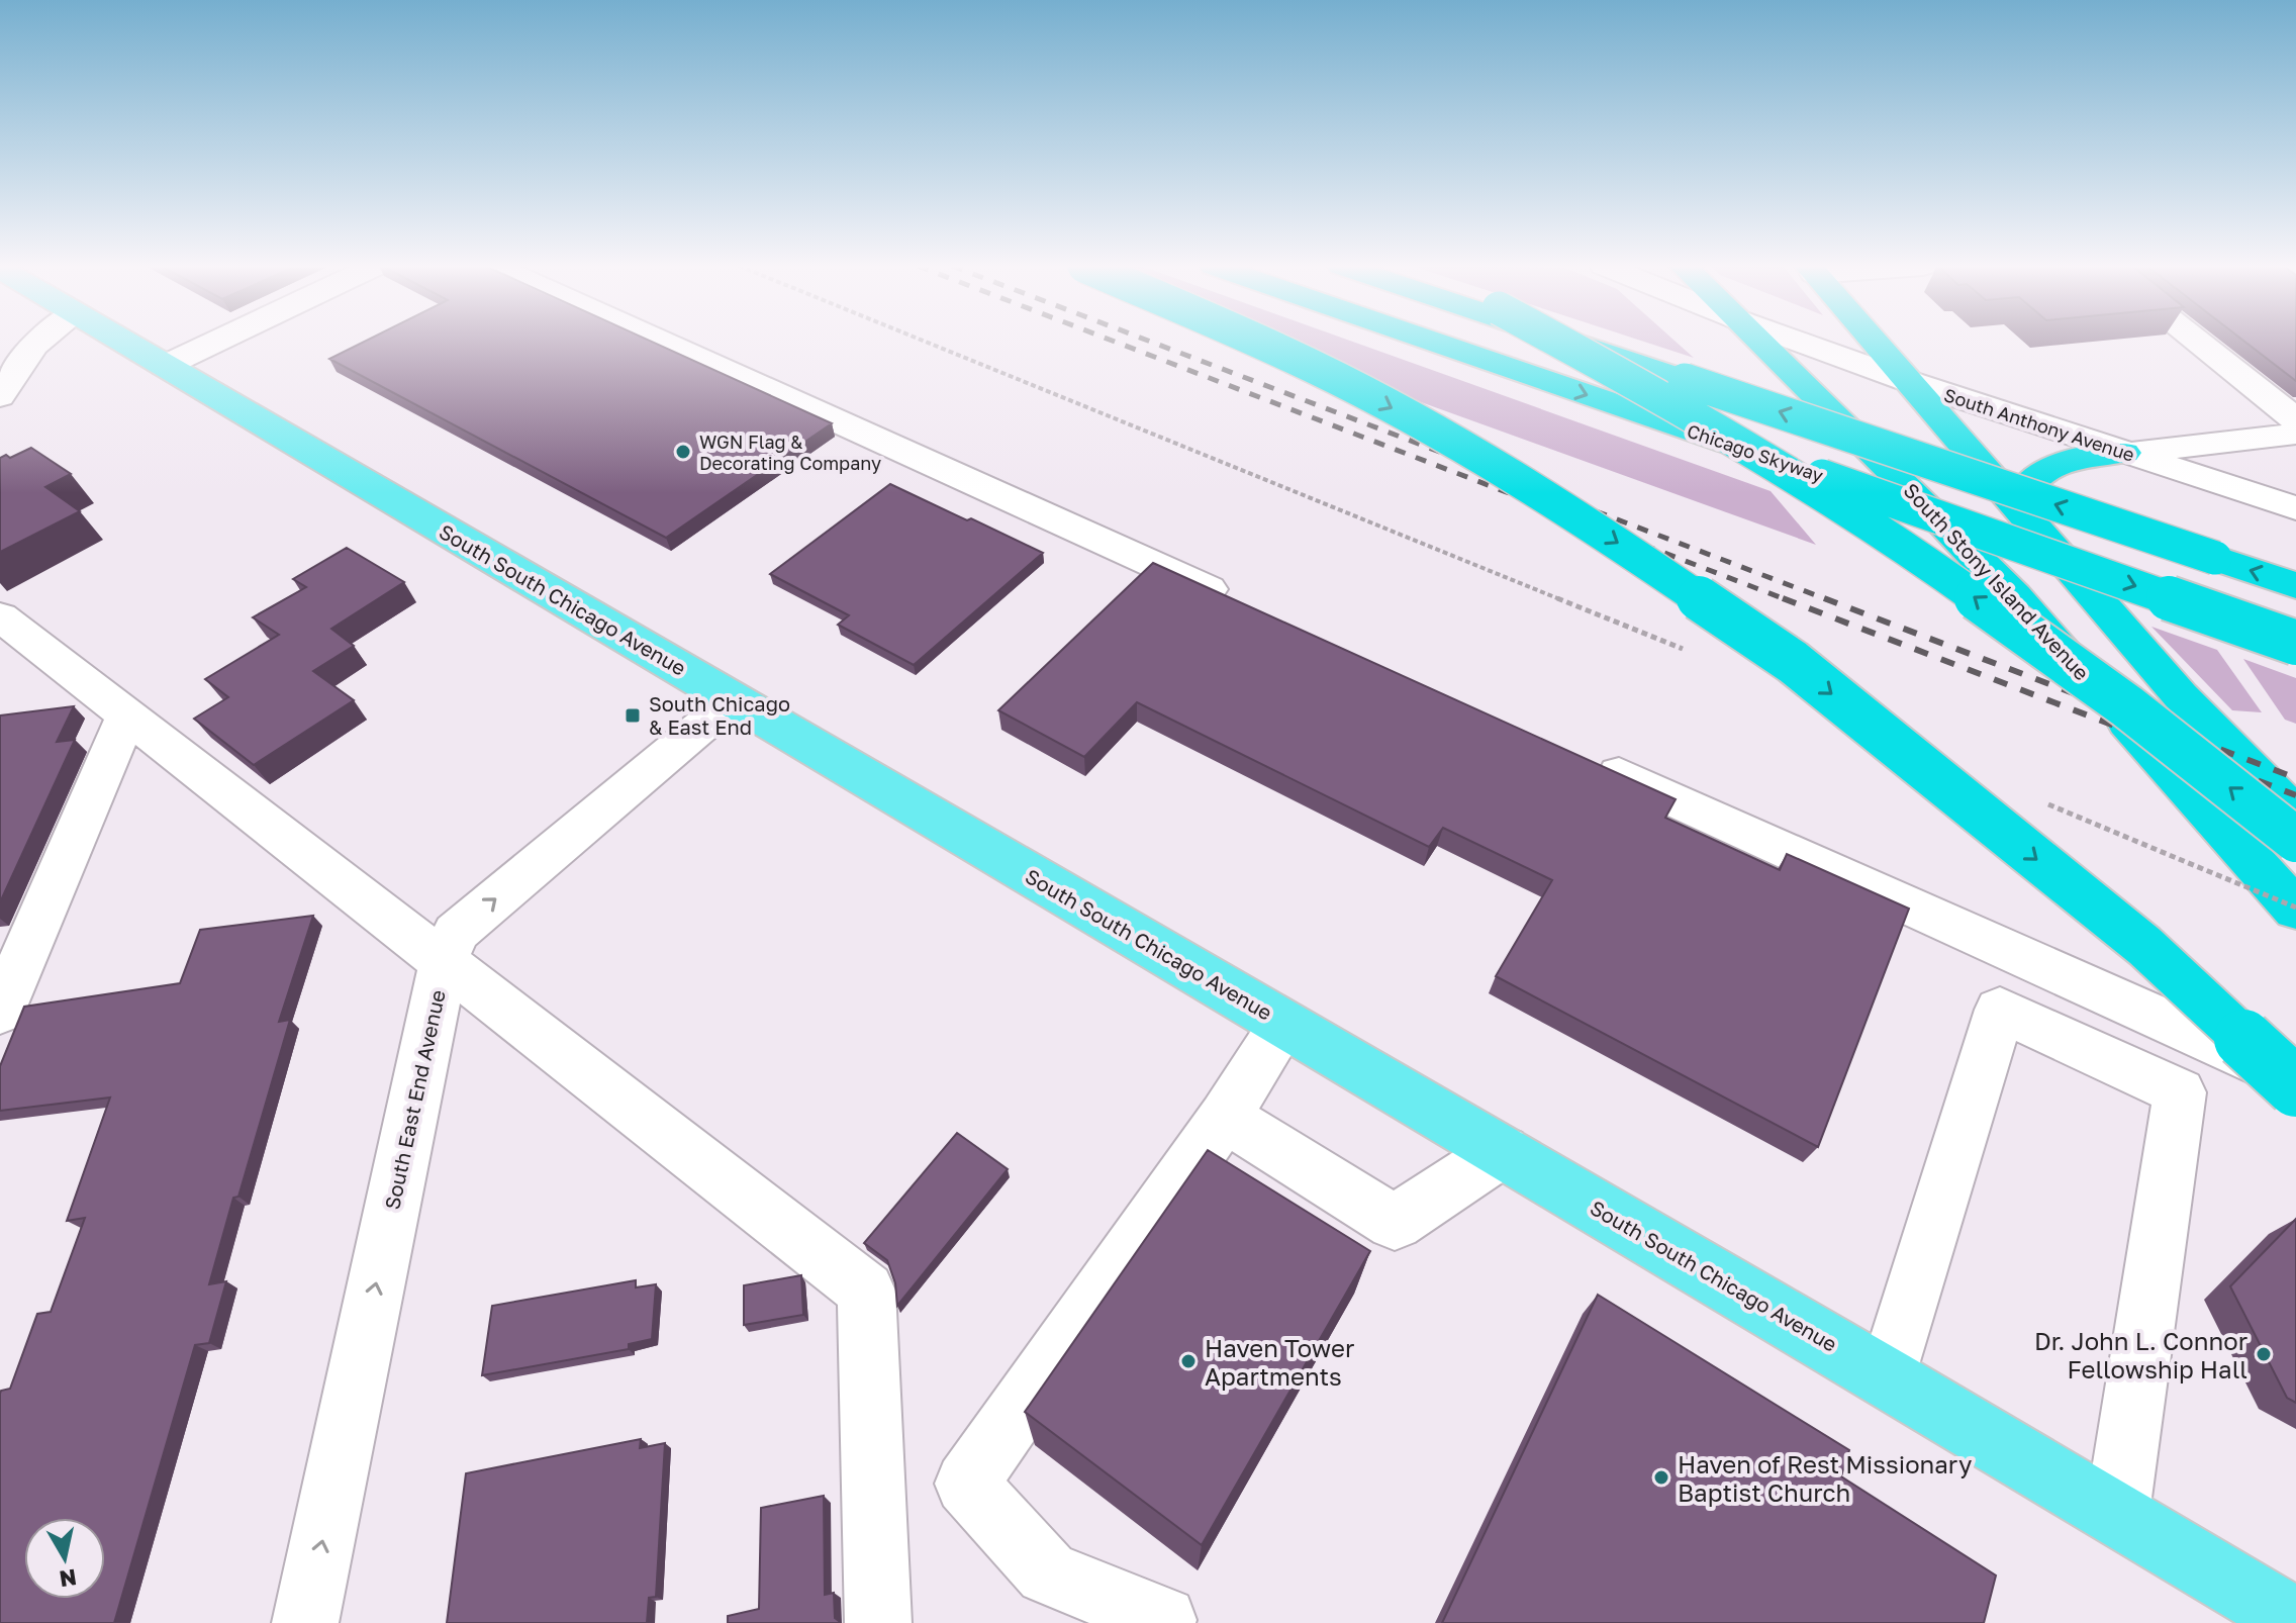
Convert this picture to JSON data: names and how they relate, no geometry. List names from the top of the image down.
{
  "streets": {
    "highway": ["Chicago Skyway", "South Stony Island Avenue"],
    "main road": ["South South Chicago Avenue"],
    "street": ["South Anthony Avenue", "South East End Avenue"]
  },
  "crossings": [
    ["South South Chicago Avenue", "South East End Avenue"]
  ],
  "one_way": ["South East End Avenue"],
  "places": {
    "other": [
      "WGN Flag & Decorating Company",
      "Dr. John L. Connor Fellowship Hall",
      "Haven Tower Apartments",
      "Haven of Rest Missionary Baptist Church"
    ],
    "transit": ["South Chicago & East End"]
  },
  "north": "bottom"
}
